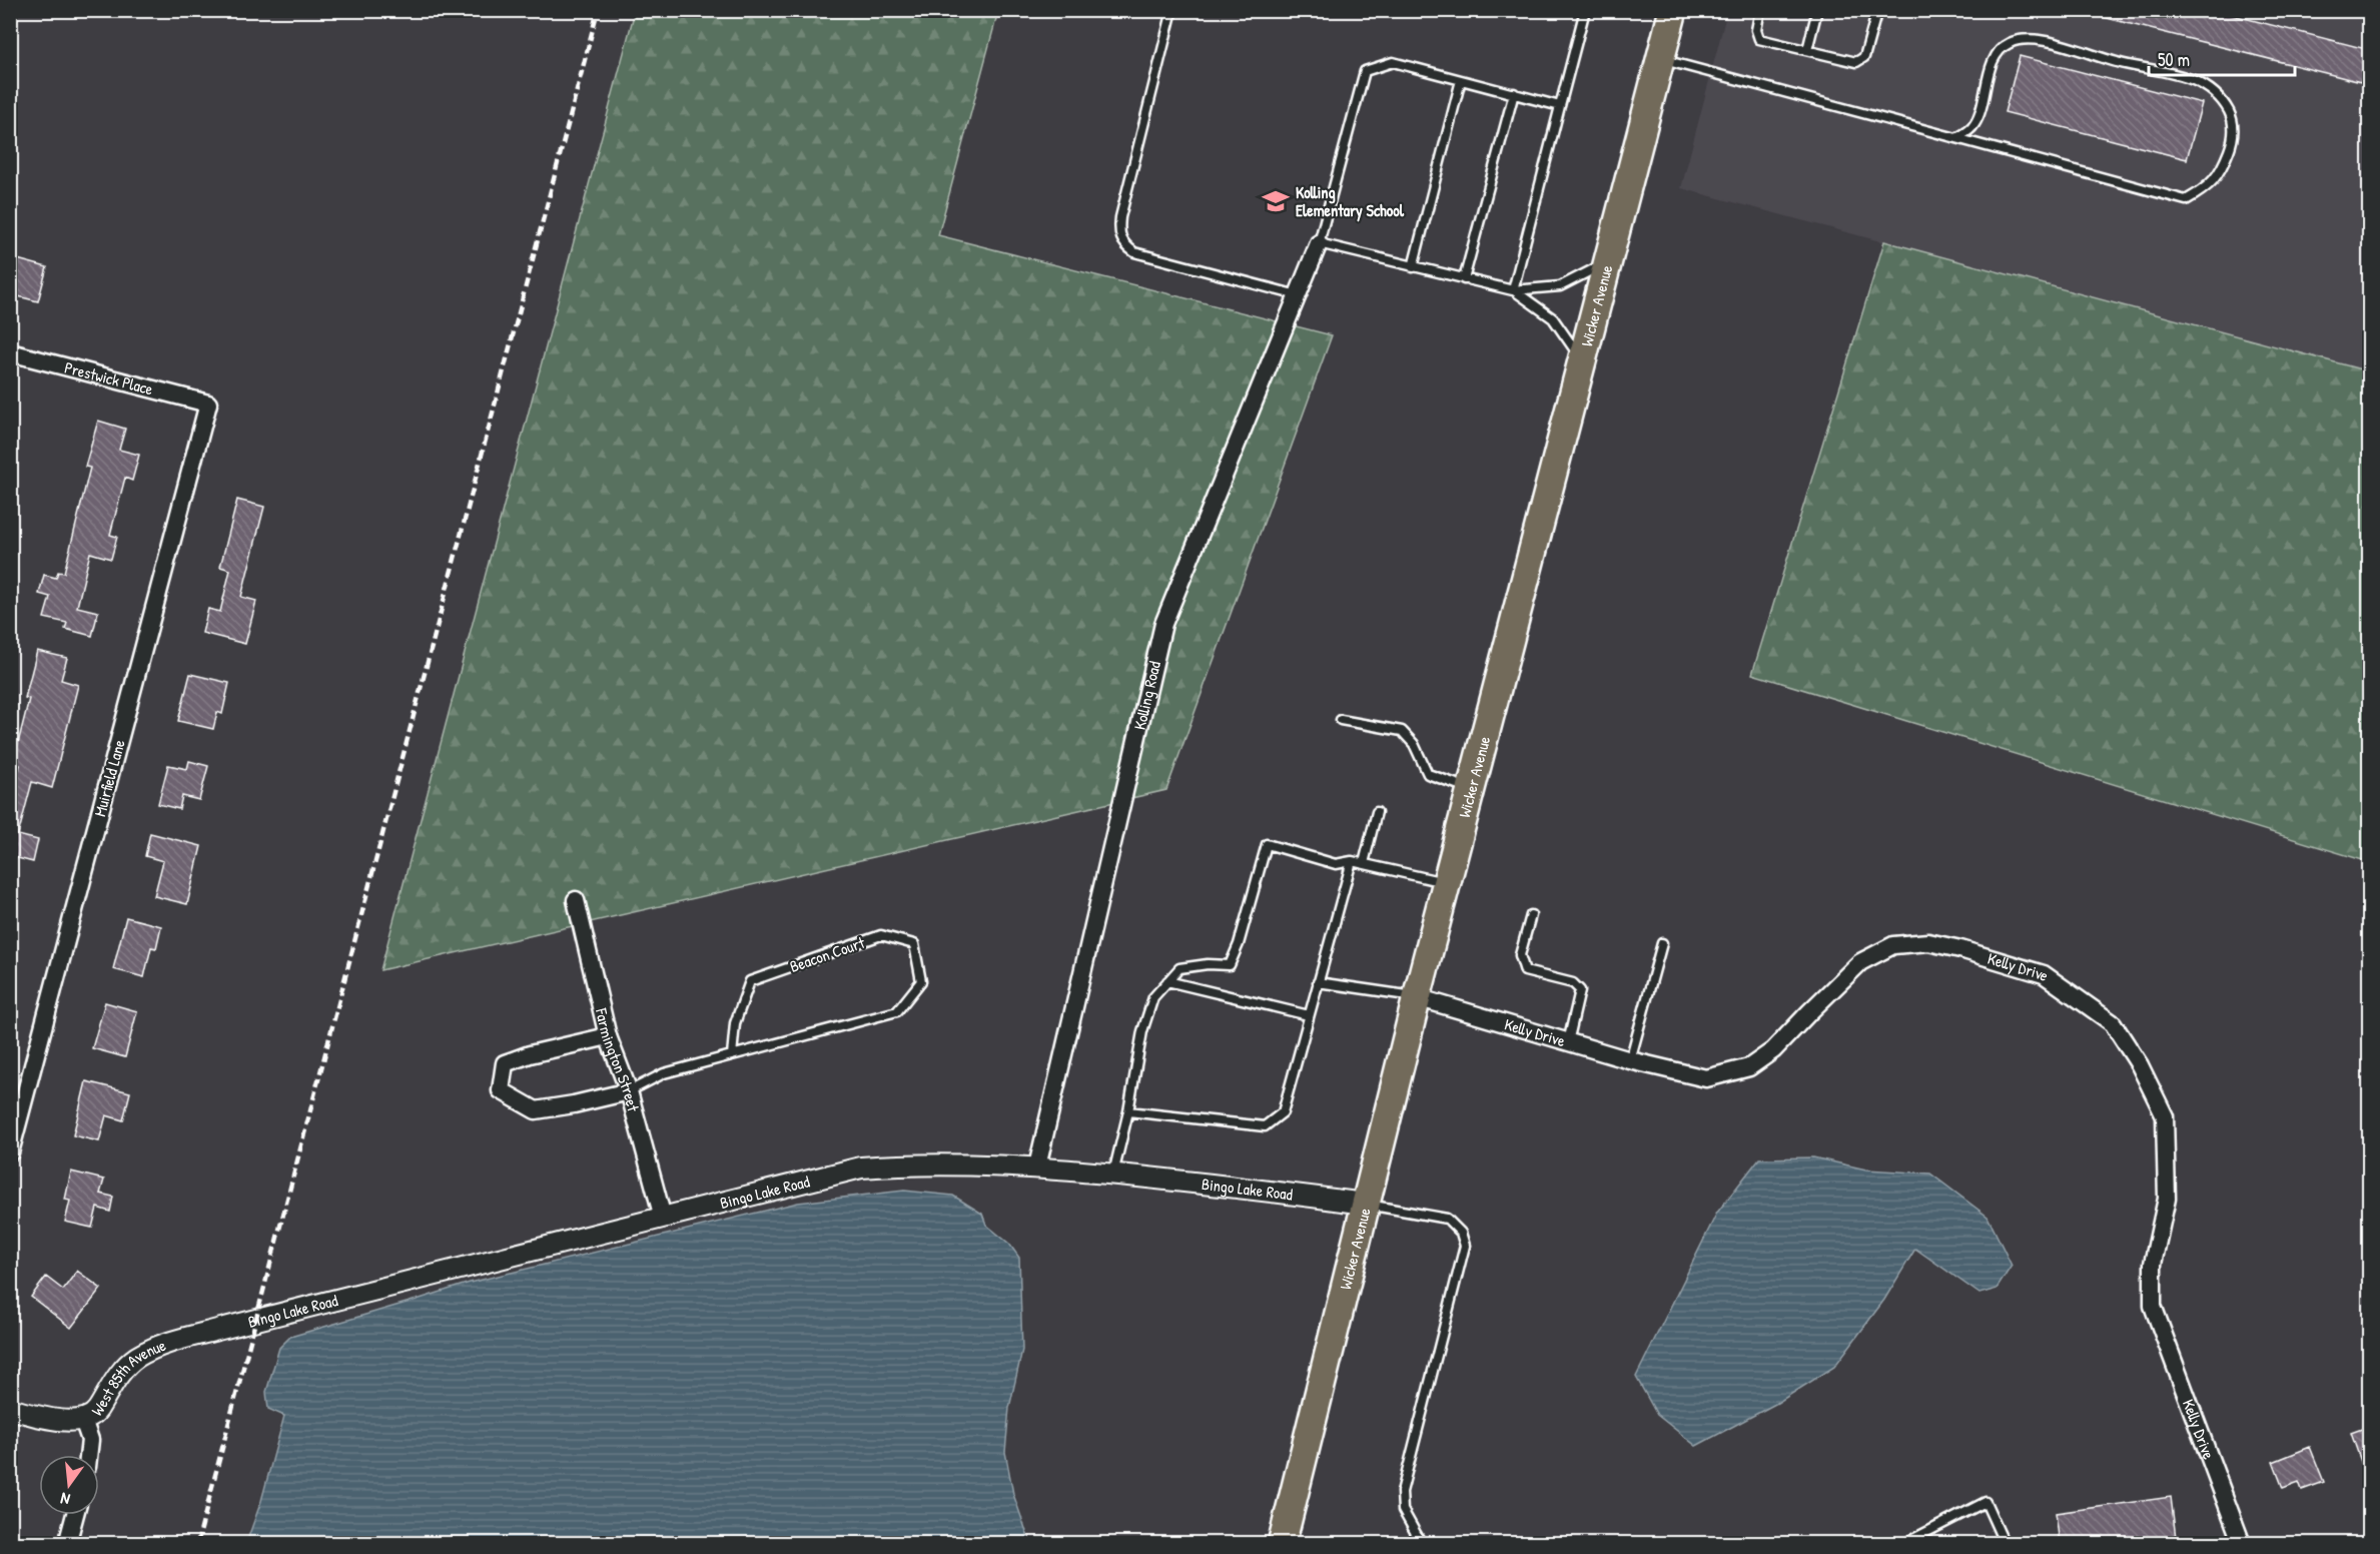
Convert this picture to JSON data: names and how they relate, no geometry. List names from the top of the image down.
{
  "streets": {
    "highway": ["Wicker Avenue"],
    "street": [
      "Prestwick Place",
      "Kolling Road",
      "Muirfield Lane",
      "Beacon Court",
      "Kelly Drive",
      "Farmington Street",
      "Bingo Lake Road",
      "West 85th Avenue"
    ]
  },
  "crossings": [
    ["Wicker Avenue", "Kelly Drive"],
    ["Wicker Avenue", "Bingo Lake Road"],
    ["Prestwick Place", "Muirfield Lane"],
    ["Kolling Road", "Bingo Lake Road"],
    ["Beacon Court", "Farmington Street"],
    ["Farmington Street", "Bingo Lake Road"],
    ["Bingo Lake Road", "West 85th Avenue"]
  ],
  "places": {
    "school or university": ["Kolling Elementary School"]
  },
  "scale_bar": "50 m",
  "north": "bottom"
}
